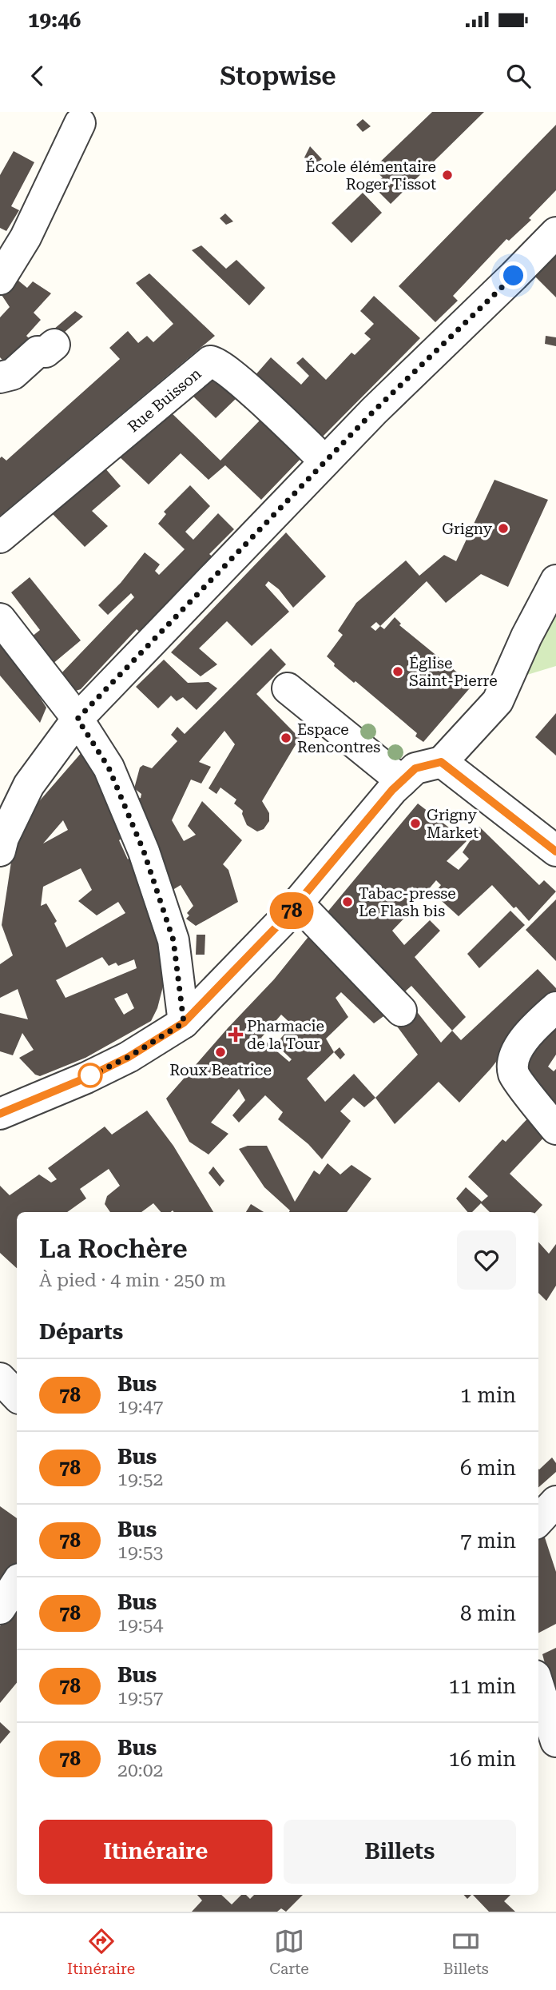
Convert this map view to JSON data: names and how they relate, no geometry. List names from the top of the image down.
{
  "streets": {
    "street": ["Rue Buisson"]
  },
  "places": {
    "other": [
      "École élémentaire Roger Tissot",
      "Grigny",
      "Église Saint-Pierre",
      "Espace Rencontres",
      "Grigny Market",
      "Tabac-presse Le Flash bis",
      "Roux Beatrice"
    ],
    "health": ["Pharmacie de la Tour"]
  },
  "lines": ["bus line 78"],
  "page": {
    "status": "19:46",
    "header": "Stopwise",
    "on_map": "78",
    "heading": [
      ["La Rochère", "À pied · 4 min · 250 m"],
      "Départs"
    ],
    "list": [
      {
        "mark": "78",
        "name": "Bus",
        "note": "19:47",
        "value": "1 min"
      },
      {
        "mark": "78",
        "name": "Bus",
        "note": "19:52",
        "value": "6 min"
      },
      {
        "mark": "78",
        "name": "Bus",
        "note": "19:53",
        "value": "7 min"
      },
      {
        "mark": "78",
        "name": "Bus",
        "note": "19:54",
        "value": "8 min"
      },
      {
        "mark": "78",
        "name": "Bus",
        "note": "19:57",
        "value": "11 min"
      },
      {
        "mark": "78",
        "name": "Bus",
        "note": "20:02",
        "value": "16 min"
      }
    ],
    "buttons": ["Itinéraire", "Billets"],
    "tabs": ["Itinéraire", "Carte", "Billets"]
  }
}
